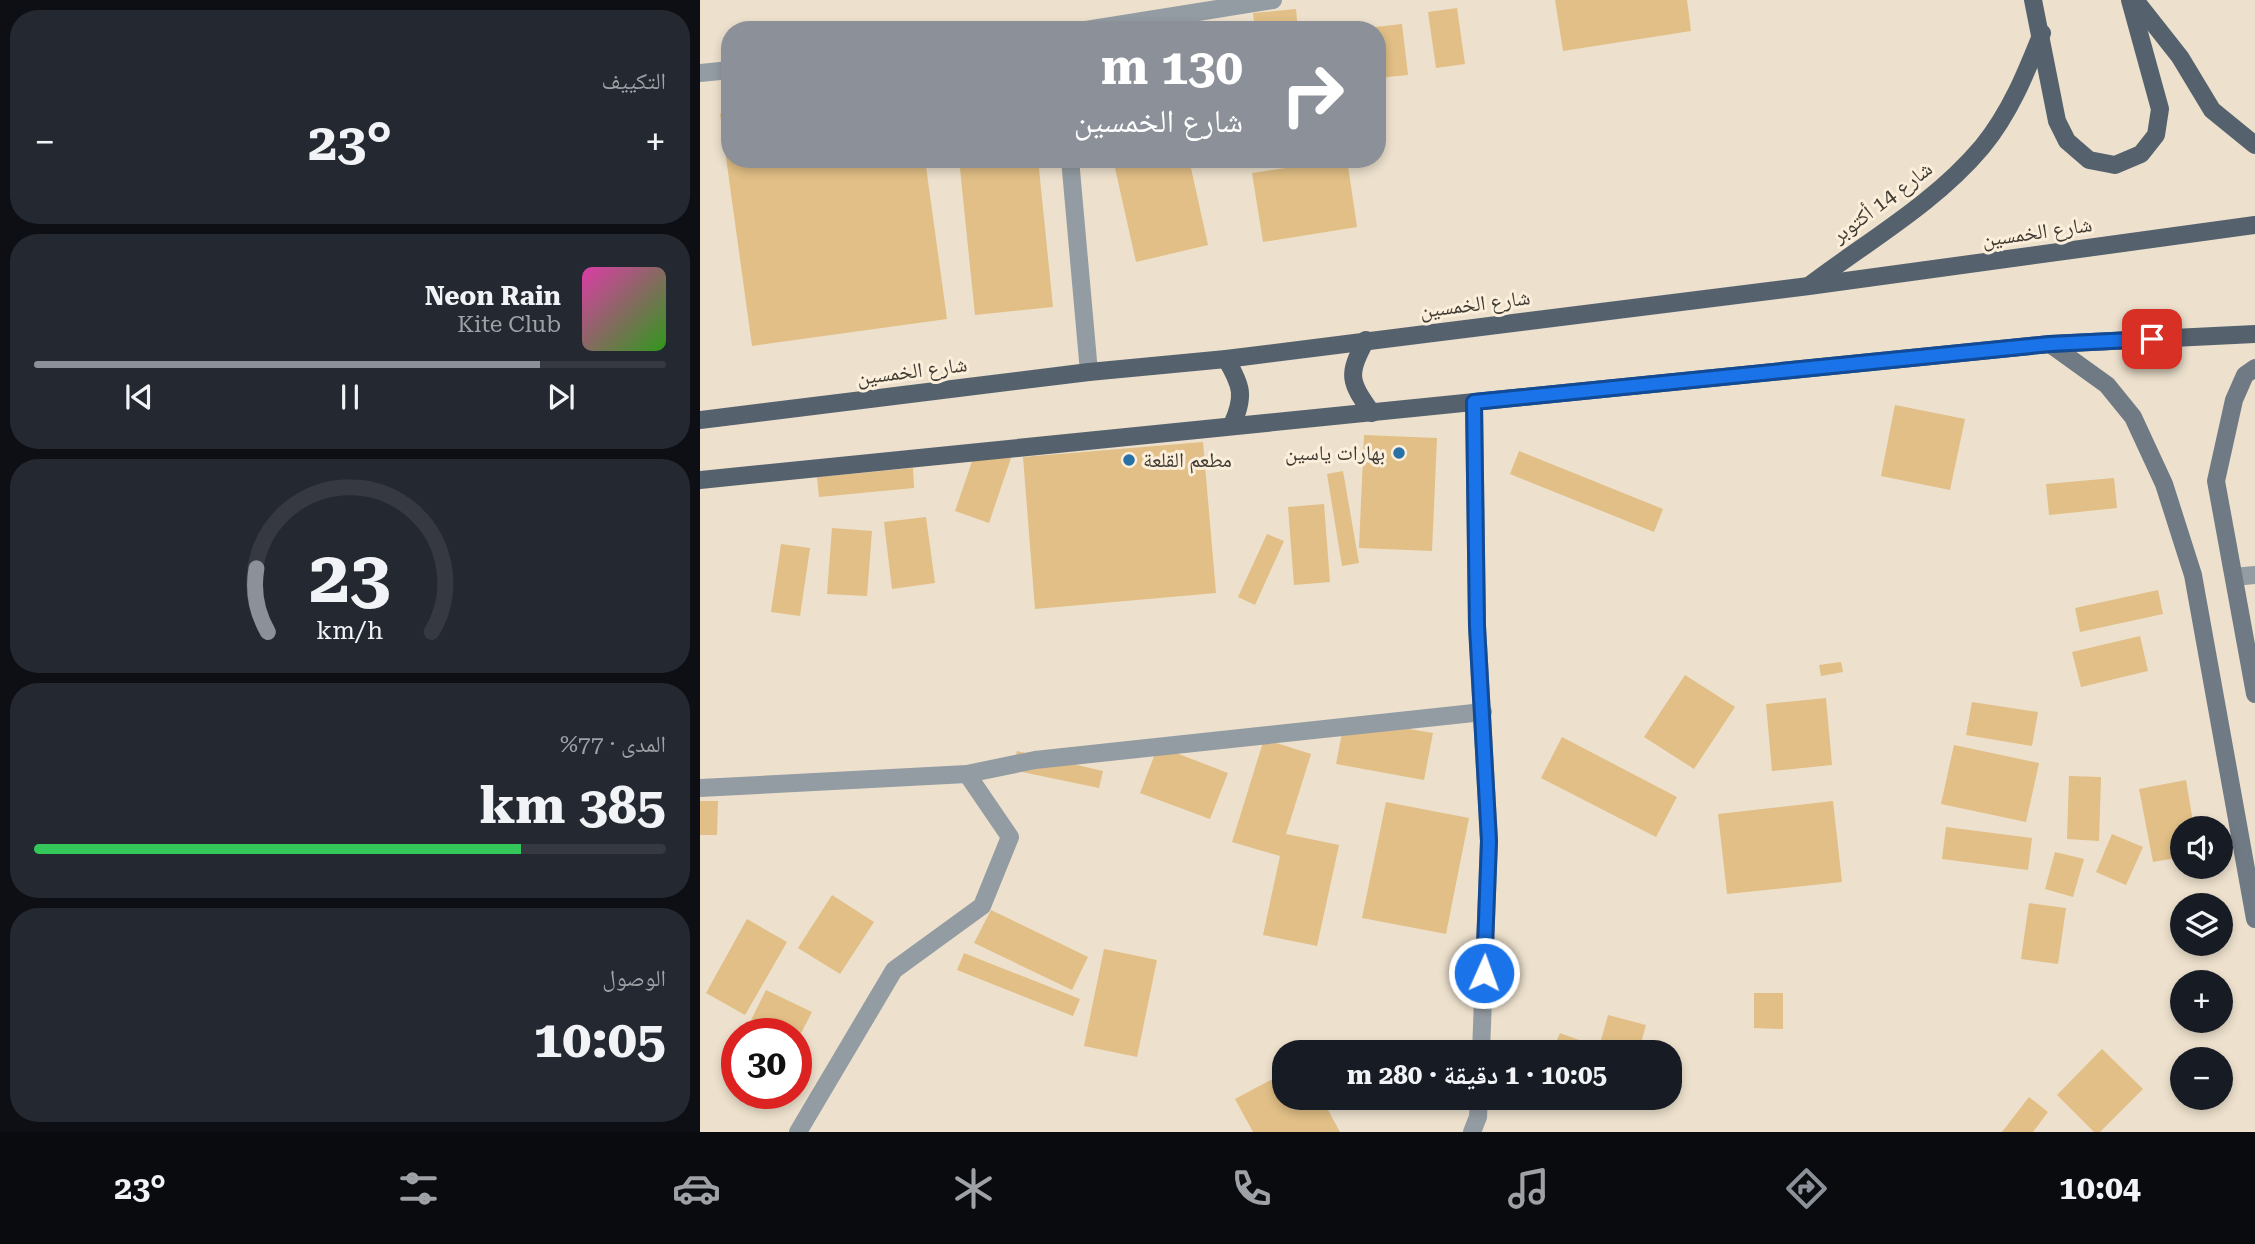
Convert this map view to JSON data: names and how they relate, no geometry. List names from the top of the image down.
{
  "streets": {
    "main road": ["شارع 14 أكتوبر", "شارع الخمسين"]
  },
  "crossings": [
    ["شارع 14 أكتوبر", "شارع الخمسين"]
  ],
  "places": ["بهارات ياسين", "مطعم القلعة"],
  "page": {
    "tile": [
      "التكييف",
      ["المدى · 77%", "385 km"],
      ["الوصول", "10:05"]
    ],
    "turn": ["130 m", "شارع الخمسين"],
    "heat": ["−", "23°", "+"],
    "song": ["Neon Rain", "Kite Club"],
    "map_buttons": ["+", "−"],
    "limit": "30",
    "trip": "10:05 · 1 دقيقة · 280 m",
    "tabs": ["10:04", "23°"],
    "gauge": ["23", "km/h"]
  }
}
